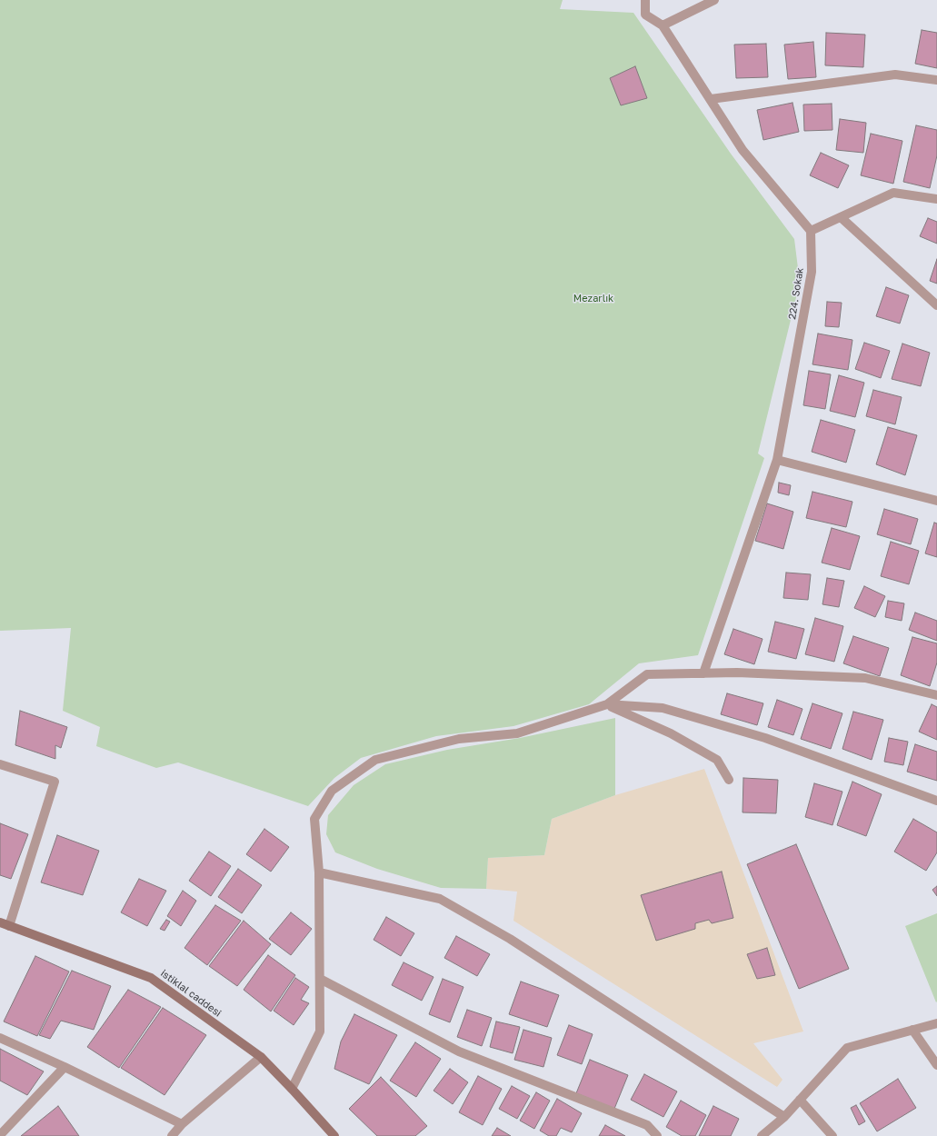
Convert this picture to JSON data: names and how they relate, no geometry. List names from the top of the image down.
{
  "streets": {
    "main road": ["istiklal caddesi"],
    "street": ["224. Sokak"]
  },
  "parks": ["Mezarlık"]
}
